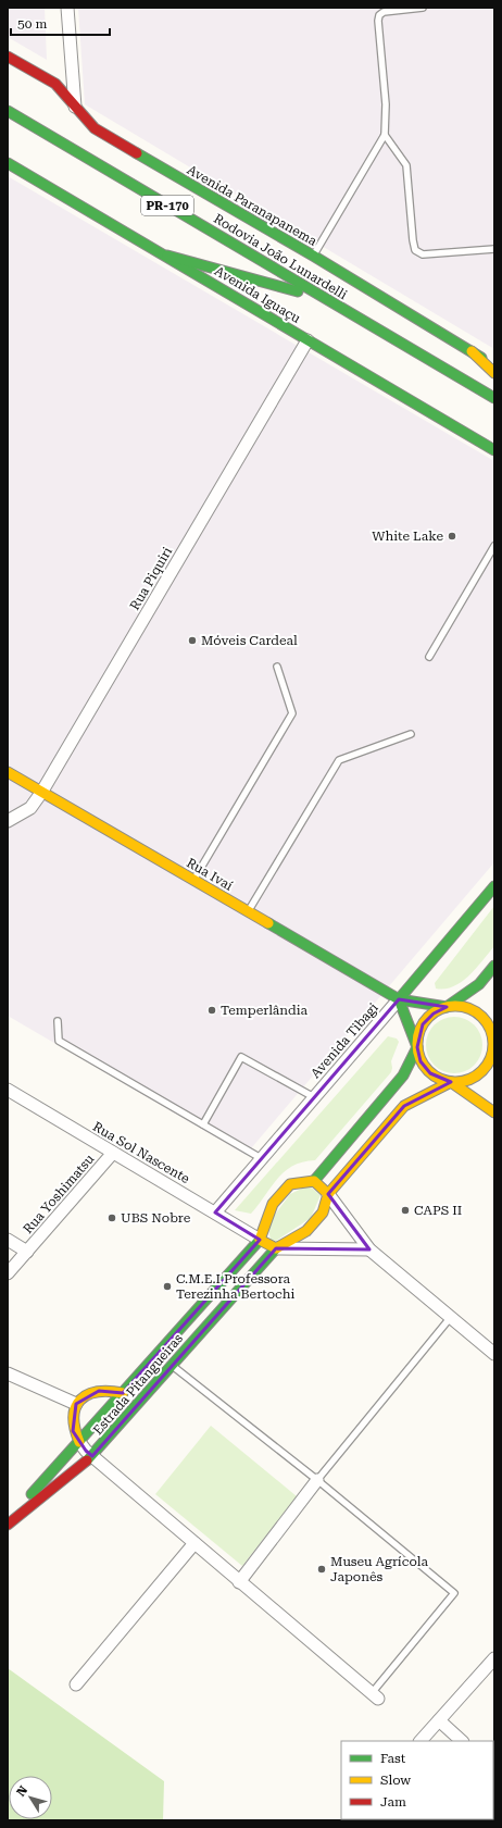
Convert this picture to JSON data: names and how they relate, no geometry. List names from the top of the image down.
{
  "streets": {
    "main road": [
      "PR-170",
      "Avenida Paranapanema",
      "Rodovia João Lunardelli",
      "Avenida Iguaçu",
      "Rua Ivaí",
      "Avenida Tibagi",
      "Estrada Pitangueiras"
    ],
    "street": ["Rua Piquiri", "Rua Sol Nascente", "Rua Yoshimatsu"]
  },
  "crossings": [
    ["Avenida Iguaçu", "Rua Piquiri"],
    ["Rua Piquiri", "Rua Ivaí"],
    ["Rua Ivaí", "Avenida Tibagi"],
    ["Avenida Tibagi", "Rua Sol Nascente"],
    ["Rua Sol Nascente", "Rua Yoshimatsu"],
    ["Rua Sol Nascente", "Estrada Pitangueiras"]
  ],
  "places": [
    "White Lake",
    "Móveis Cardeal",
    "Temperlândia",
    "CAPS II",
    "UBS Nobre",
    "C.M.E.I Professora Terezinha Bertochi",
    "Museu Agrícola Japonês"
  ],
  "legend": ["Fast", "Slow", "Jam"],
  "scale_bar": "50 m",
  "north": "top left"
}
